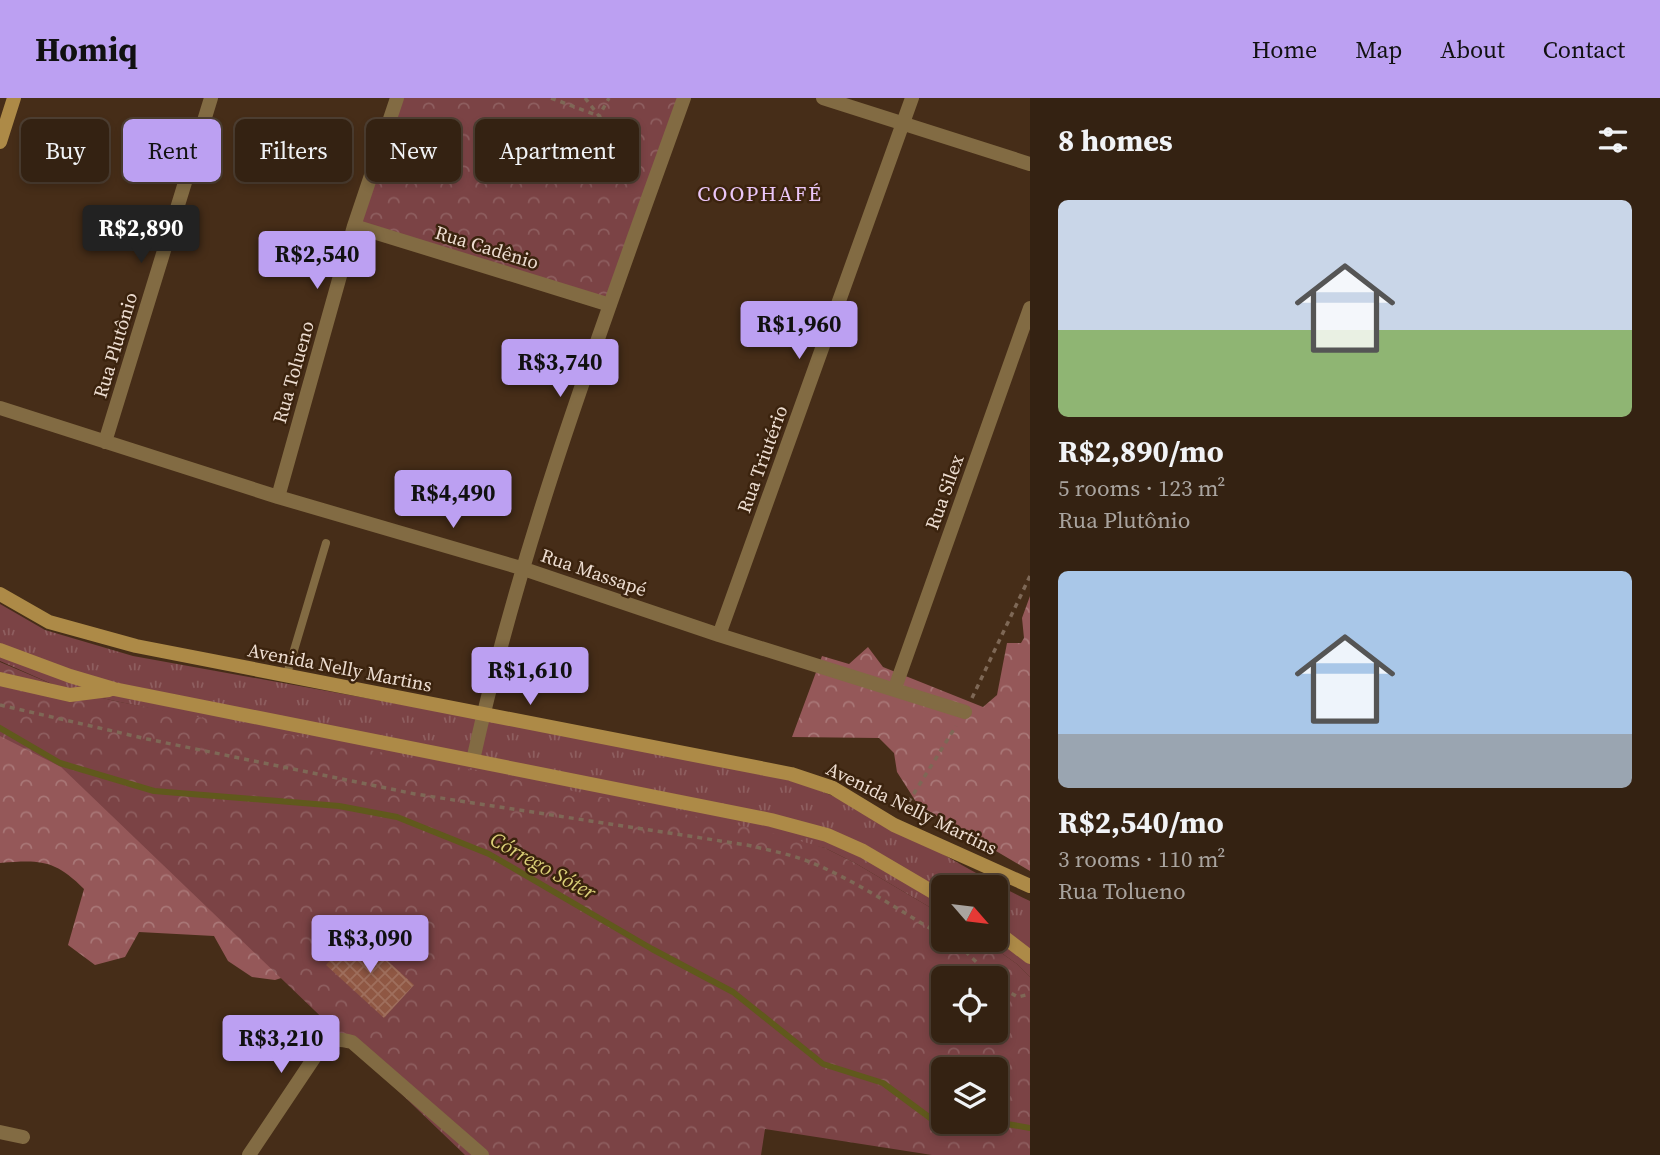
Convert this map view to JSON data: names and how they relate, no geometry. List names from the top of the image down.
{
  "streets": {
    "main road": ["Avenida Nelly Martins"],
    "street": [
      "Rua Cadênio",
      "Rua Plutônio",
      "Rua Tolueno",
      "Rua Triutério",
      "Rua Silex",
      "Rua Massapé"
    ]
  },
  "crossings": [
    ["Rua Cadênio", "Rua Tolueno"],
    ["Rua Plutônio", "Rua Massapé"],
    ["Rua Tolueno", "Rua Massapé"],
    ["Rua Triutério", "Rua Massapé"],
    ["Rua Silex", "Rua Massapé"]
  ],
  "districts": ["COOPHAFÉ"],
  "water": ["Córrego Sóter"],
  "north": "bottom right",
  "page": {
    "header": "Homiq",
    "nav": [
      "Home",
      "Map",
      "About",
      "Contact"
    ],
    "heading": "8 homes",
    "chip": [
      "Buy",
      "Rent",
      "Filters",
      "New",
      "Apartment"
    ],
    "list": [
      {
        "name": "R$2,890/mo",
        "note": "5 rooms · 123 m² · Rua Plutônio"
      },
      {
        "name": "R$2,540/mo",
        "note": "3 rooms · 110 m² · Rua Tolueno"
      }
    ],
    "price": [
      "R$2,890",
      "R$2,540",
      "R$1,960",
      "R$3,740",
      "R$4,490",
      "R$1,610",
      "R$3,090",
      "R$3,210"
    ]
  }
}
